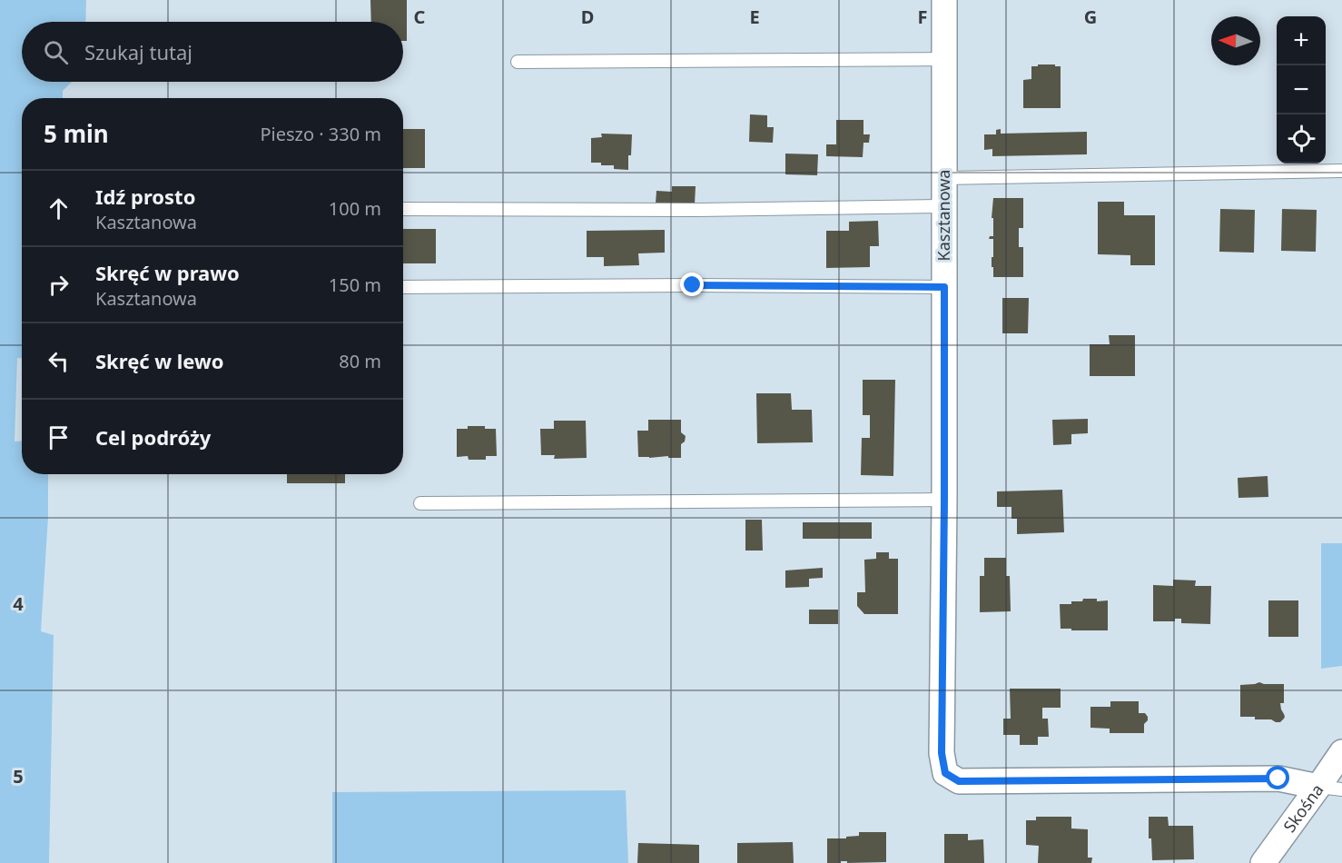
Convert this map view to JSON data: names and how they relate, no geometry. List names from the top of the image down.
{
  "streets": {
    "street": ["Kasztanowa", "Skośna"]
  },
  "crossings": [
    ["Kasztanowa", "Skośna"]
  ],
  "north": "left",
  "page": {
    "map_buttons": ["+", "−"],
    "search": "Szukaj tutaj",
    "heading": ["5 min", "Pieszo · 330 m"],
    "list": [
      ["Idź prosto", "Kasztanowa", "100 m"],
      ["Skręć w prawo", "Kasztanowa", "150 m"],
      ["Skręć w lewo", "80 m"],
      "Cel podróży"
    ]
  },
  "grid": {
    "columns": [
      "C",
      "D",
      "E",
      "F",
      "G"
    ],
    "rows": ["4", "5"]
  }
}
